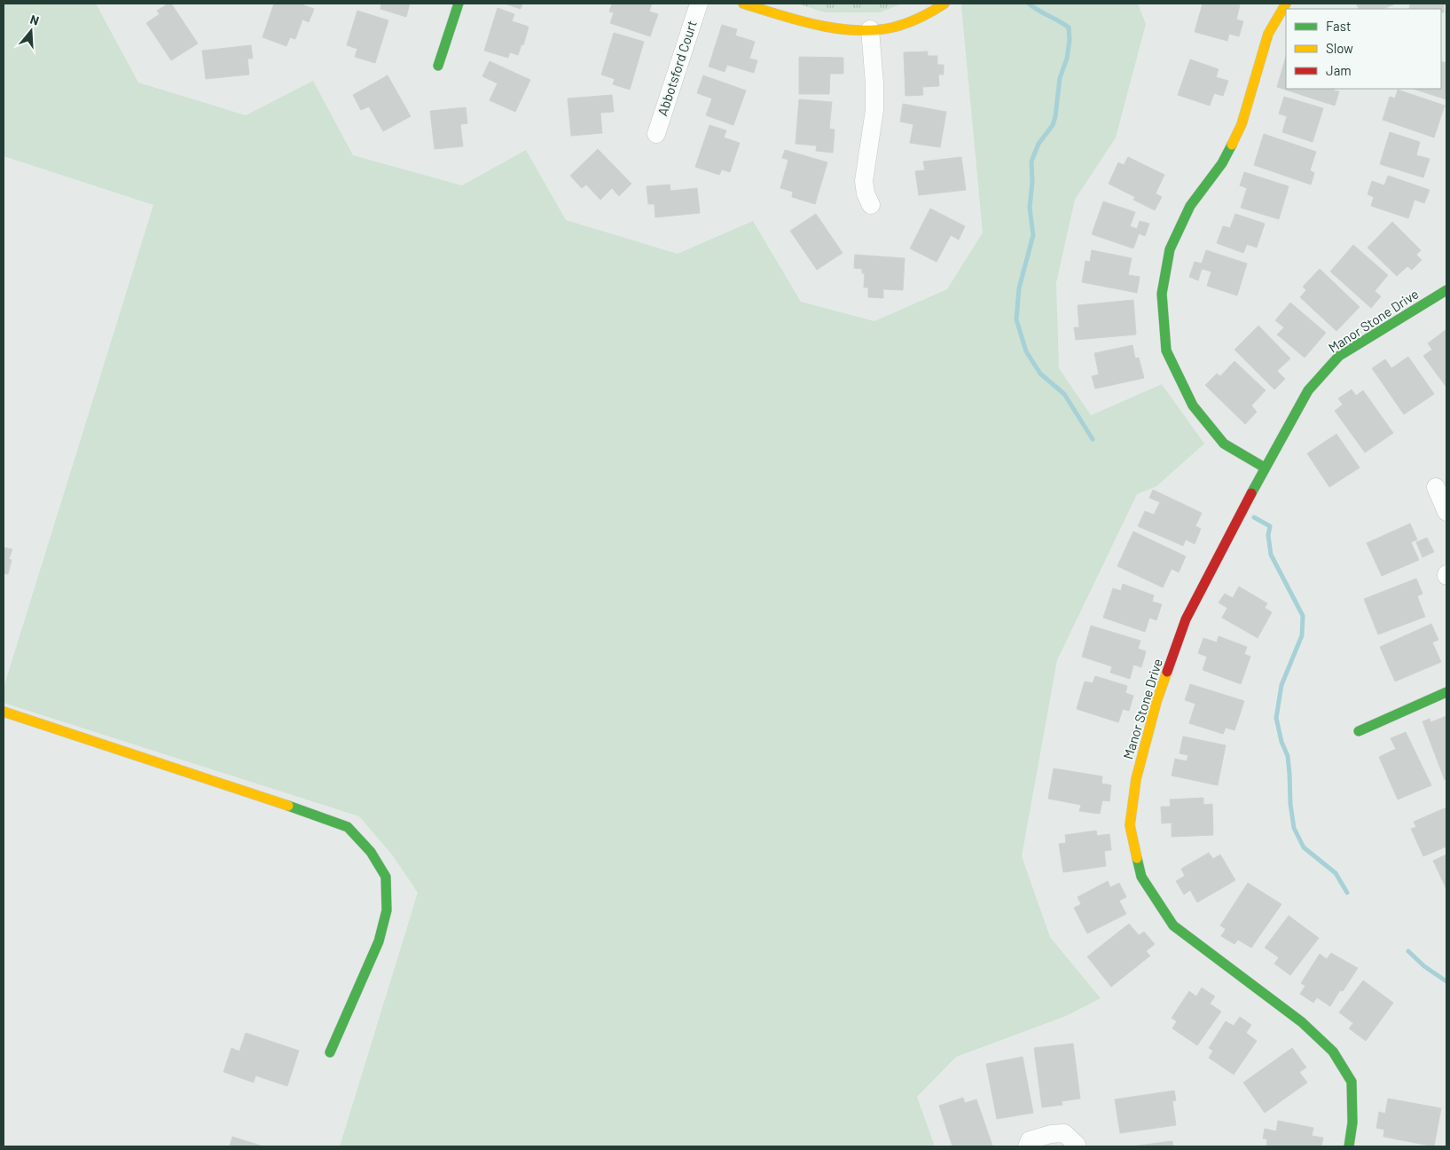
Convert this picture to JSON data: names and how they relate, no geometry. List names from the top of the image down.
{
  "streets": {
    "street": ["Abbotsford Court", "Manor Stone Drive"]
  },
  "legend": ["Fast", "Slow", "Jam"],
  "north": "top"
}
